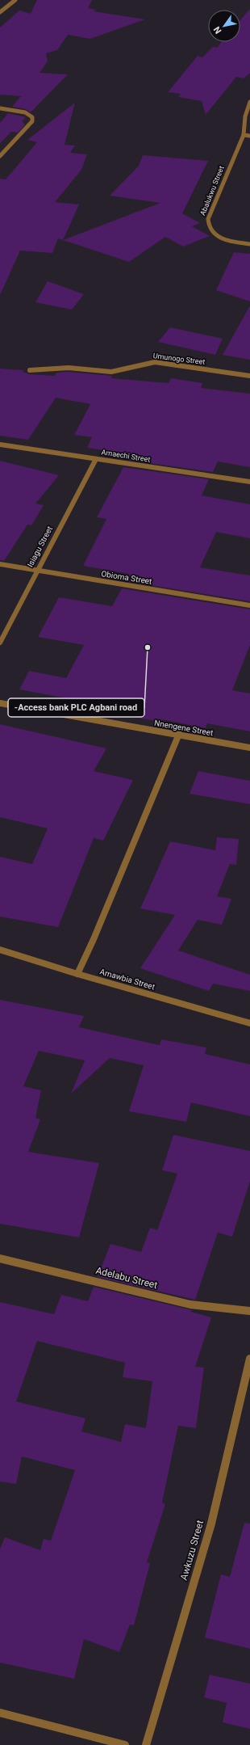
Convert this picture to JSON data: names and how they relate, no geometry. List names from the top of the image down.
{
  "streets": {
    "street": [
      "Abalukwu Street",
      "Umunogo Street",
      "Amaechi Street",
      "Isiagu Street",
      "Obioma Street",
      "Nnengene Street",
      "Amawbia Street",
      "Adelabu Street",
      "Awkuzu Street"
    ]
  },
  "crossings": [
    ["Amaechi Street", "Isiagu Street"],
    ["Isiagu Street", "Obioma Street"]
  ],
  "places": ["-Access bank PLC Agbani road"],
  "north": "bottom left"
}
